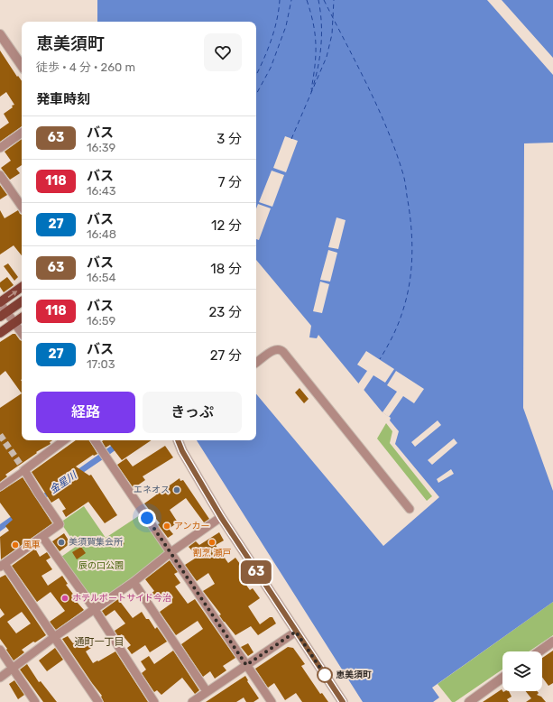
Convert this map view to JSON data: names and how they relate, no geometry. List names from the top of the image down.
{
  "districts": ["通町一丁目"],
  "water": ["金星川"],
  "parks": ["辰の口公園"],
  "places": [
    "エネオス",
    "アンカー",
    "美須賀集会所",
    "割烹 瀬戸",
    "風車",
    "ホテルポートサイド今治",
    "恵美須町"
  ],
  "lines": ["bus line 63"],
  "page": {
    "on_map": "63",
    "heading": [
      ["恵美須町", "徒歩 · 4 分 · 260 m"],
      "発車時刻"
    ],
    "list": [
      {
        "mark": "63",
        "name": "バス",
        "note": "16:39",
        "value": "3 分"
      },
      {
        "mark": "118",
        "name": "バス",
        "note": "16:43",
        "value": "7 分"
      },
      {
        "mark": "27",
        "name": "バス",
        "note": "16:48",
        "value": "12 分"
      },
      {
        "mark": "63",
        "name": "バス",
        "note": "16:54",
        "value": "18 分"
      },
      {
        "mark": "118",
        "name": "バス",
        "note": "16:59",
        "value": "23 分"
      },
      {
        "mark": "27",
        "name": "バス",
        "note": "17:03",
        "value": "27 分"
      }
    ],
    "buttons": ["経路", "きっぷ"]
  }
}
